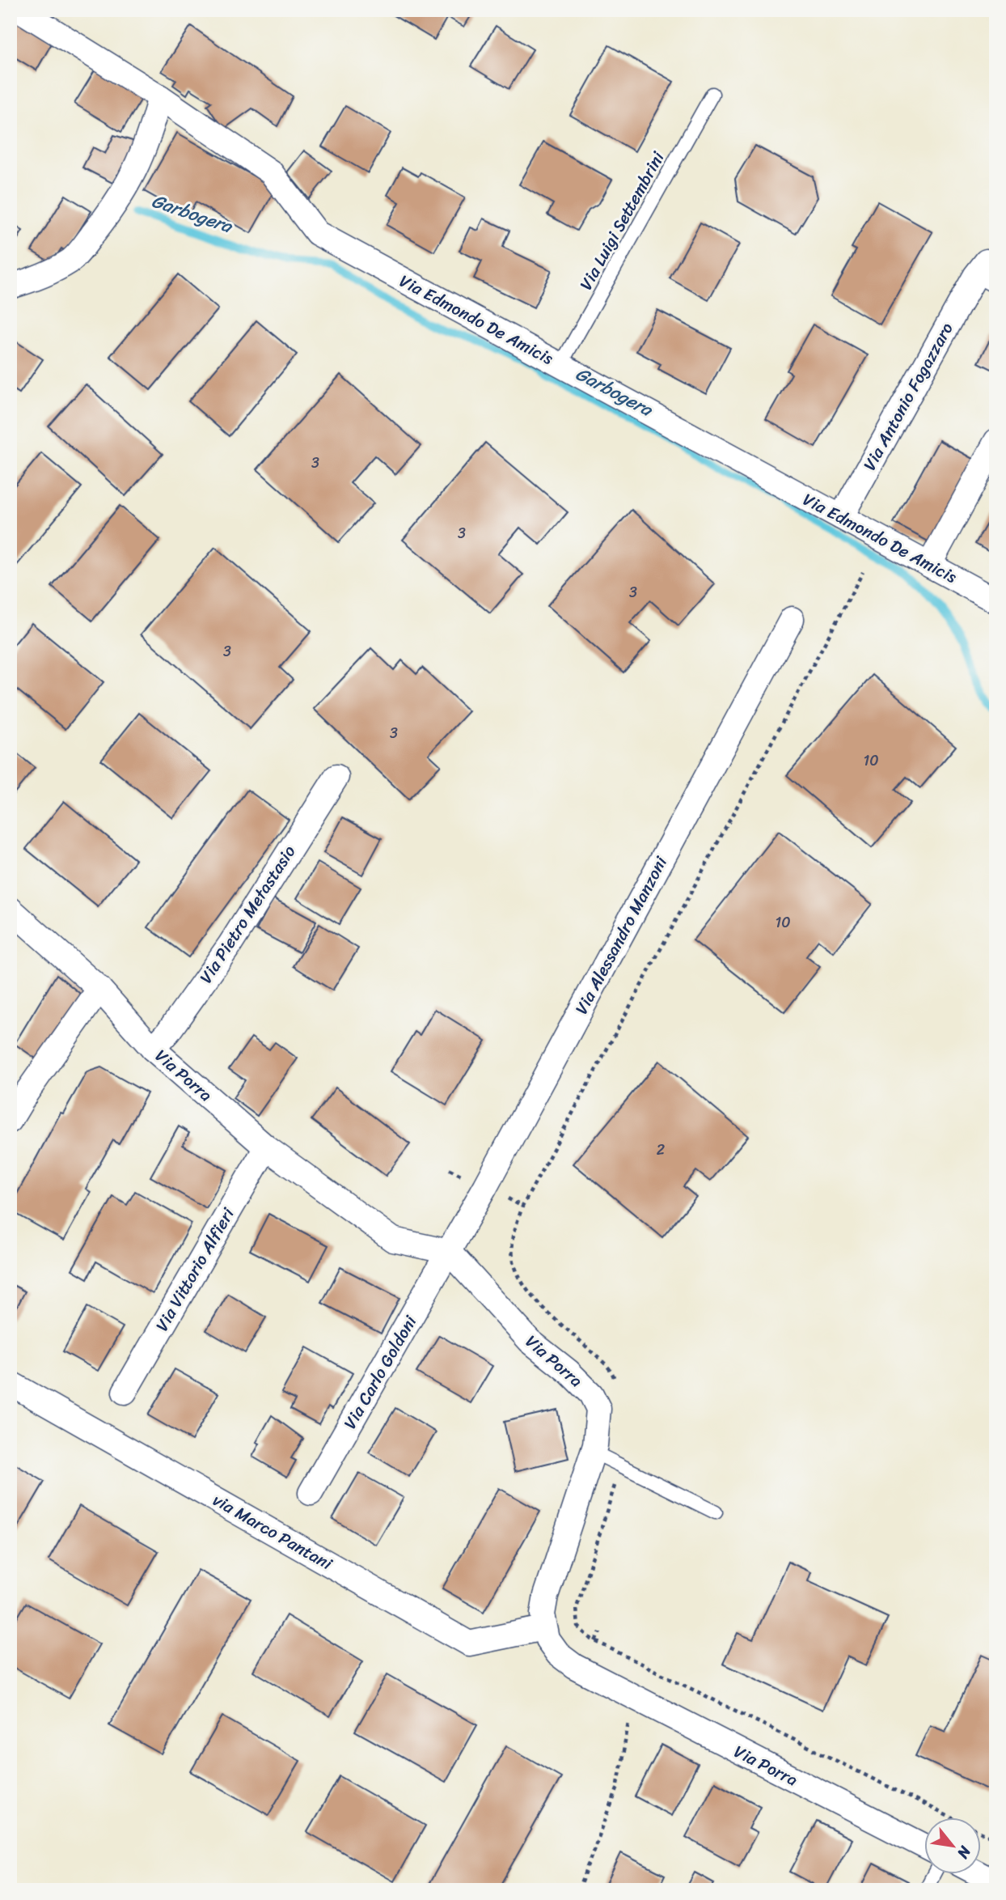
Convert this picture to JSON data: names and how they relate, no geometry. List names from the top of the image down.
{
  "streets": {
    "street": [
      "Via Edmondo De Amicis",
      "Via Antonio Fogazzaro",
      "Via Pietro Metastasio",
      "Via Alessandro Manzoni",
      "Via Porra",
      "Via Vittorio Alfieri",
      "Via Carlo Goldoni",
      "via Marco Pantani"
    ],
    "lane": ["Via Luigi Settembrini"]
  },
  "crossings": [
    ["Via Luigi Settembrini", "Via Edmondo De Amicis"],
    ["Via Edmondo De Amicis", "Via Antonio Fogazzaro"],
    ["Via Pietro Metastasio", "Via Porra"],
    ["Via Alessandro Manzoni", "Via Porra"],
    ["Via Alessandro Manzoni", "Via Carlo Goldoni"],
    ["Via Porra", "Via Vittorio Alfieri"],
    ["Via Porra", "Via Carlo Goldoni"],
    ["Via Porra", "via Marco Pantani"]
  ],
  "water": ["Garbogera"],
  "house_numbers": [
    "3",
    "3",
    "3",
    "3",
    "3",
    "10",
    "10",
    "2"
  ],
  "north": "bottom right"
}
